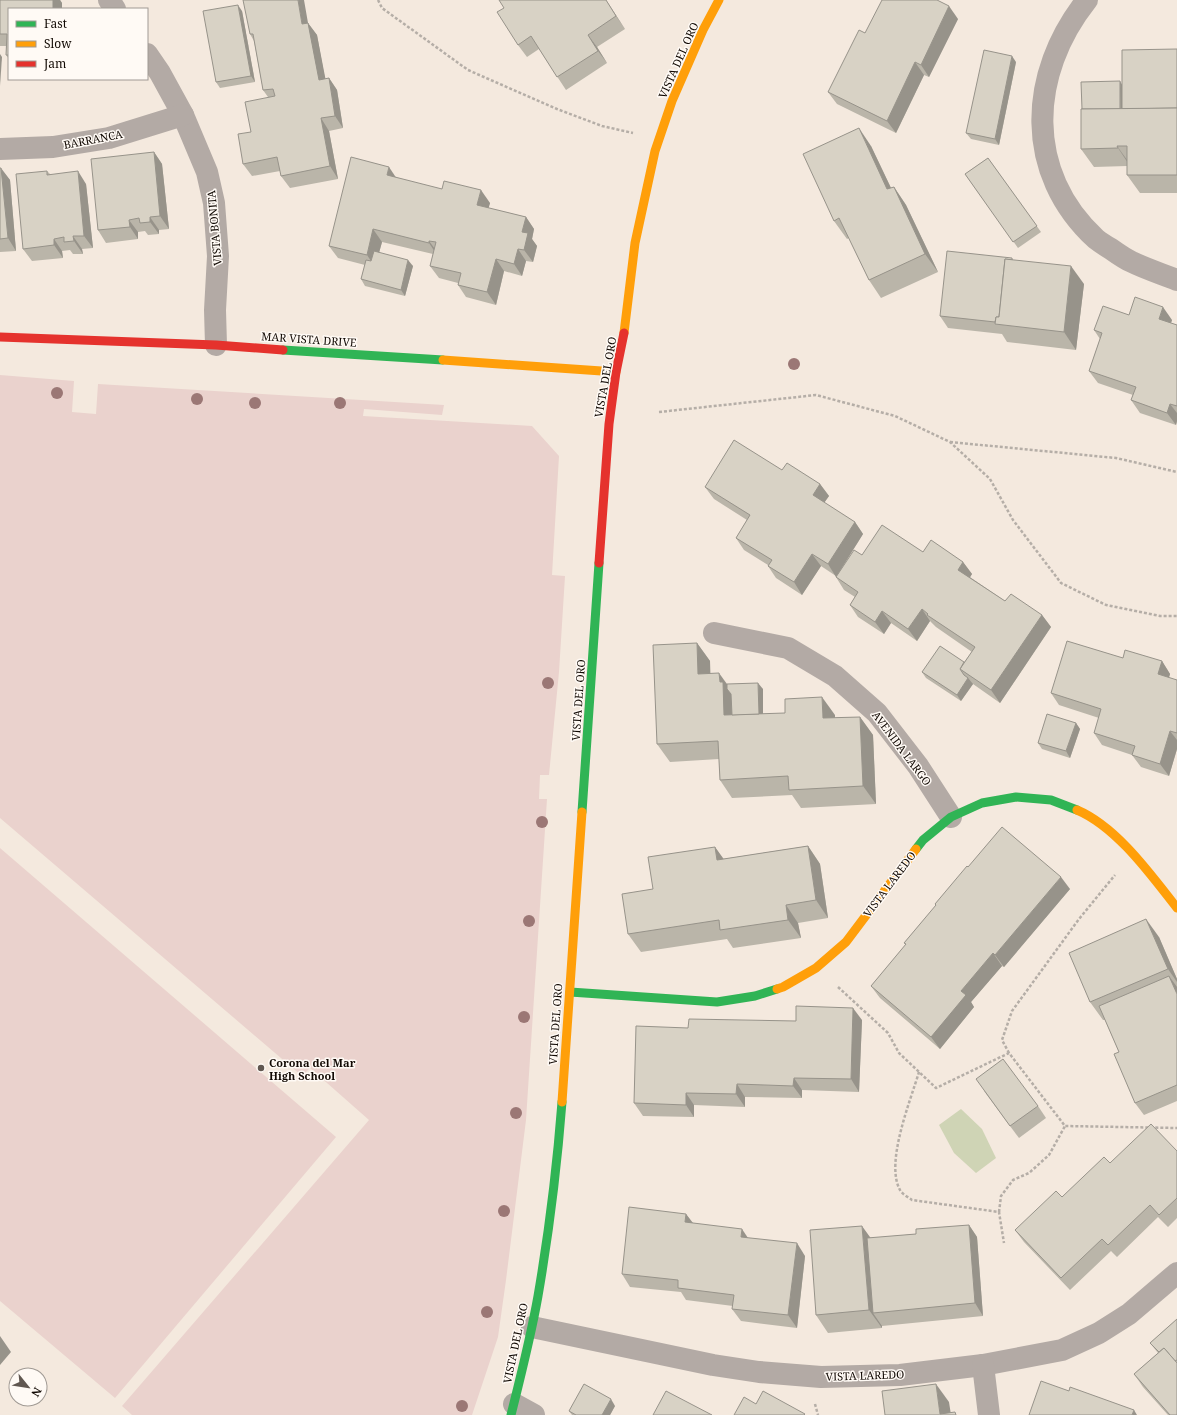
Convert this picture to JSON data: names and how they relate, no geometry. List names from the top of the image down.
{
  "streets": {
    "street": [
      "VISTA DEL ORO",
      "BARRANCA",
      "VISTA BONITA",
      "MAR VISTA DRIVE",
      "AVENIDA LARGO",
      "VISTA LAREDO"
    ]
  },
  "crossings": [
    ["VISTA DEL ORO", "MAR VISTA DRIVE"],
    ["VISTA DEL ORO", "VISTA LAREDO"],
    ["BARRANCA", "VISTA BONITA"],
    ["VISTA BONITA", "MAR VISTA DRIVE"],
    ["AVENIDA LARGO", "VISTA LAREDO"]
  ],
  "places": ["Corona del Mar High School"],
  "legend": ["Fast", "Slow", "Jam"],
  "north": "bottom right"
}
